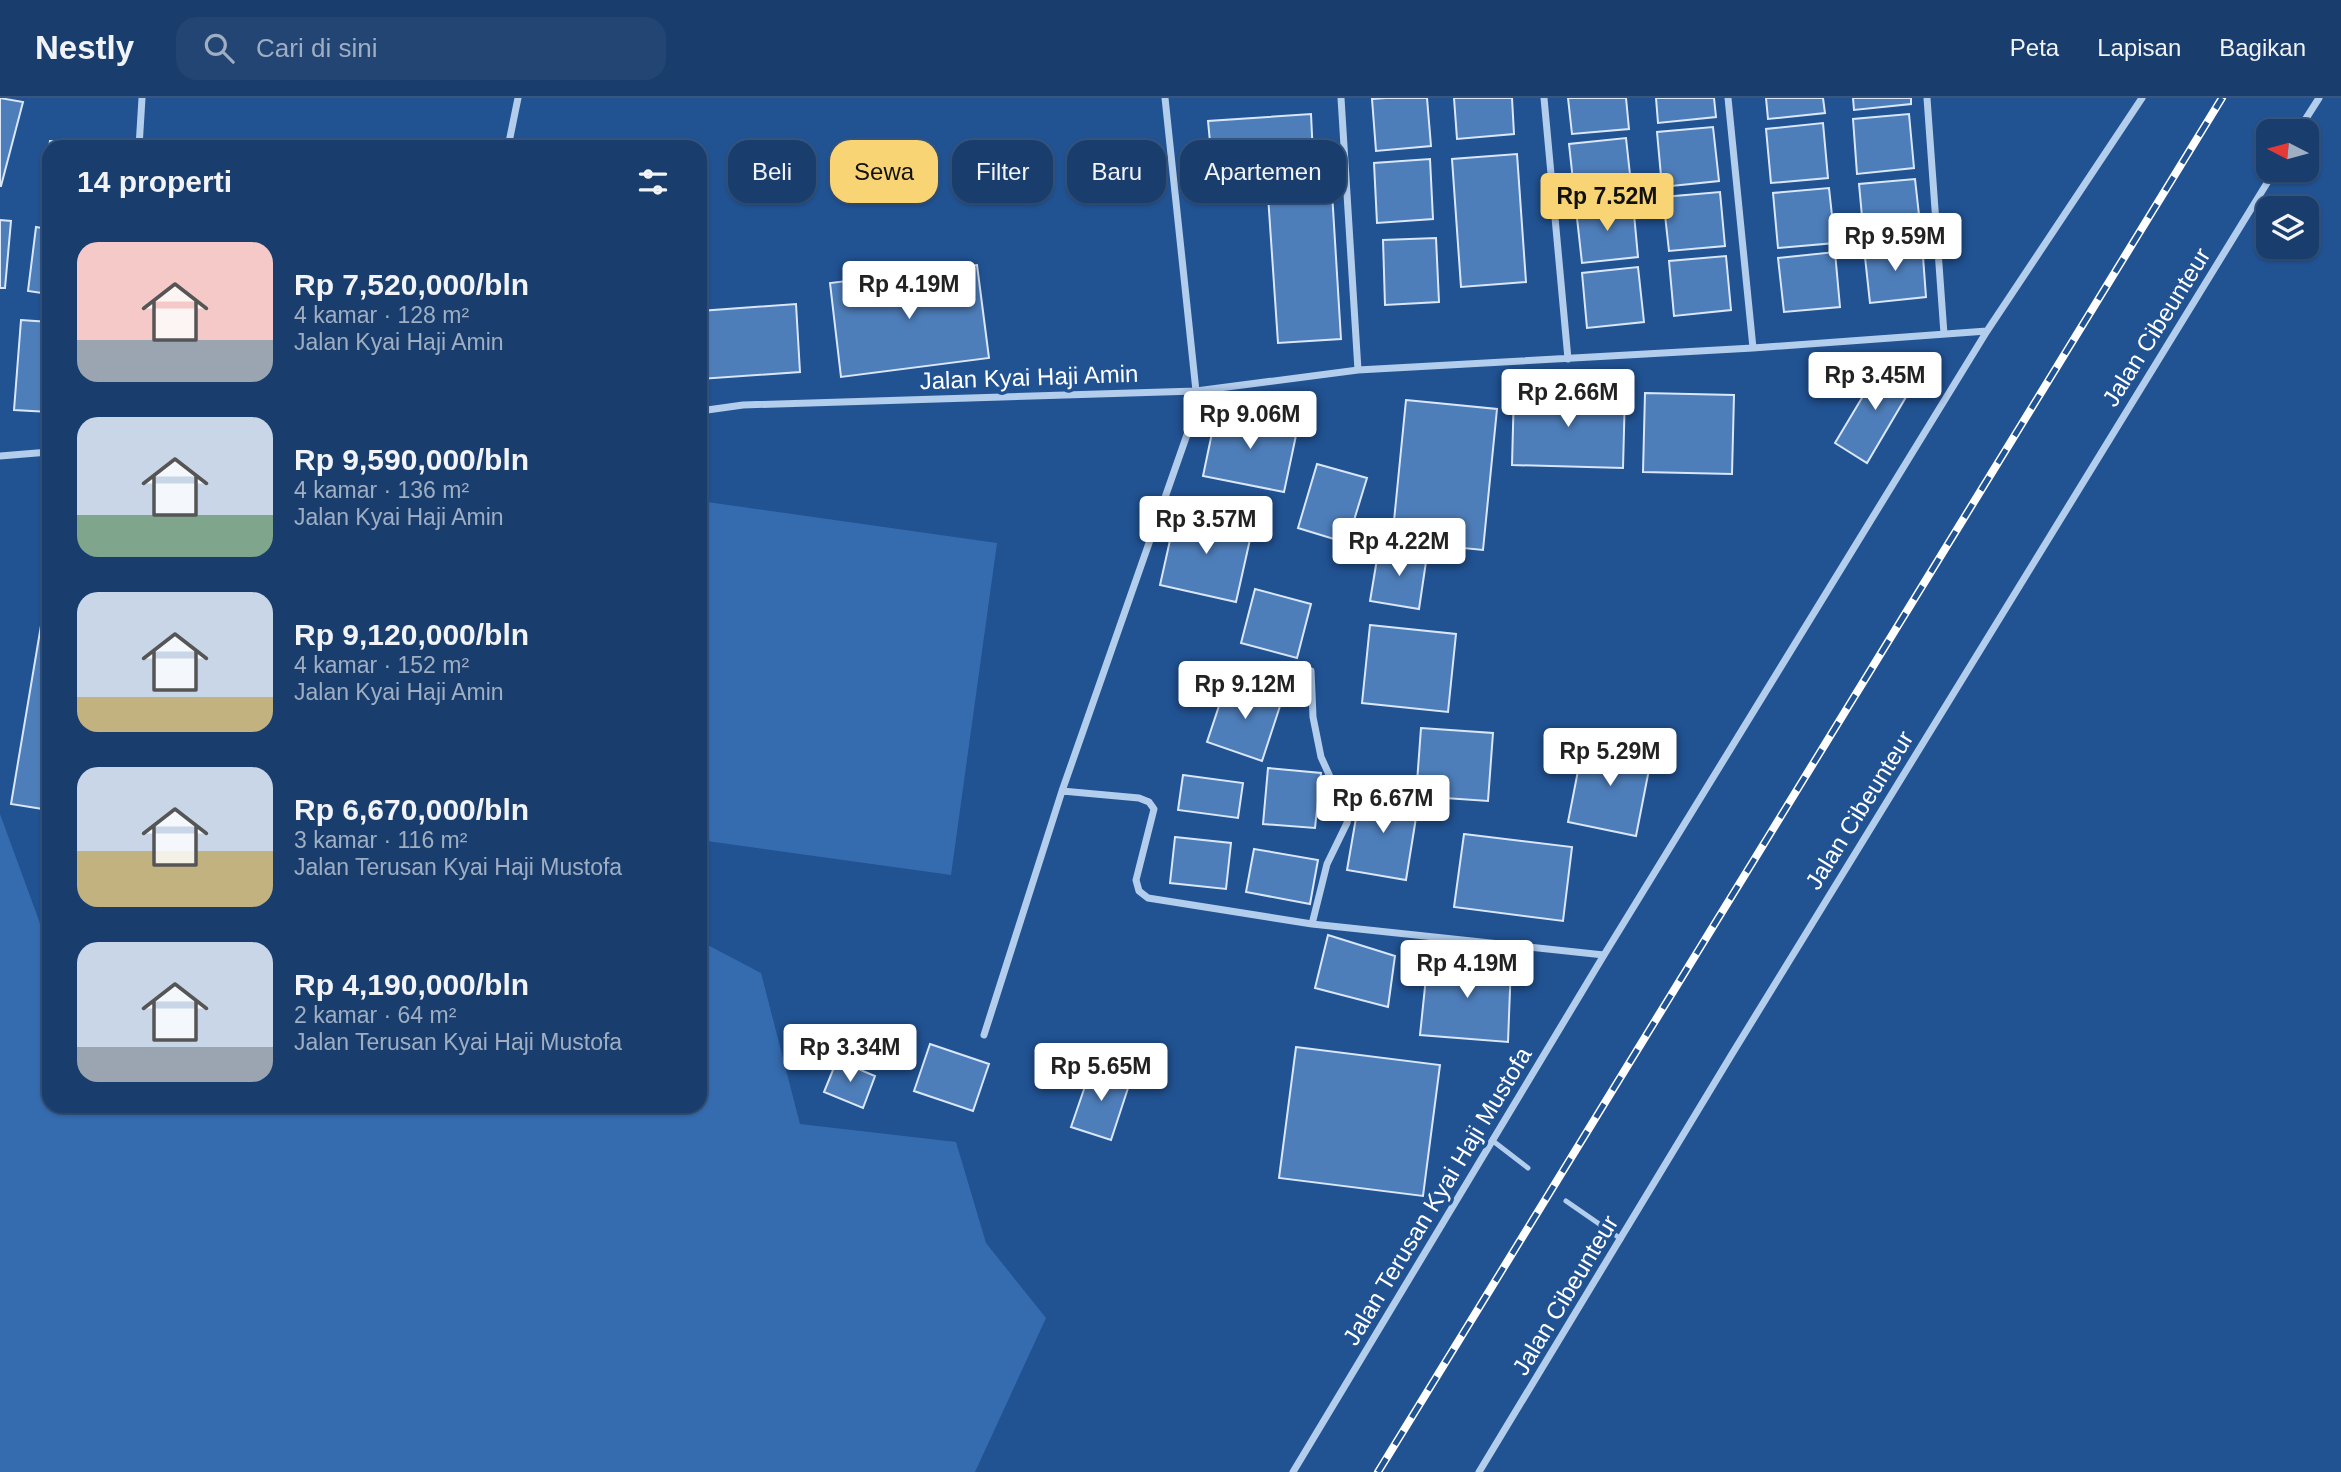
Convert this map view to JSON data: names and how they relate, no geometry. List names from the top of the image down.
{
  "streets": {
    "street": ["Jalan Cibeunteur", "Jalan Kyai Haji Amin", "Jalan Terusan Kyai Haji Mustofa"]
  },
  "crossings": [
    ["Jalan Kyai Haji Amin", "Jalan Terusan Kyai Haji Mustofa"]
  ],
  "north": "left",
  "page": {
    "header": "Nestly",
    "search": "Cari di sini",
    "nav": ["Peta", "Lapisan", "Bagikan"],
    "chip": [
      "Beli",
      "Sewa",
      "Filter",
      "Baru",
      "Apartemen"
    ],
    "heading": "14 properti",
    "price": [
      "Rp 7.52M",
      "Rp 9.59M",
      "Rp 4.19M",
      "Rp 3.45M",
      "Rp 2.66M",
      "Rp 9.06M",
      "Rp 3.57M",
      "Rp 4.22M",
      "Rp 9.12M",
      "Rp 5.29M",
      "Rp 6.67M",
      "Rp 4.19M",
      "Rp 3.34M",
      "Rp 5.65M"
    ],
    "list": [
      {
        "name": "Rp 7,520,000/bln",
        "note": "4 kamar · 128 m² · Jalan Kyai Haji Amin"
      },
      {
        "name": "Rp 9,590,000/bln",
        "note": "4 kamar · 136 m² · Jalan Kyai Haji Amin"
      },
      {
        "name": "Rp 9,120,000/bln",
        "note": "4 kamar · 152 m² · Jalan Kyai Haji Amin"
      },
      {
        "name": "Rp 6,670,000/bln",
        "note": "3 kamar · 116 m² · Jalan Terusan Kyai Haji Mustofa"
      },
      {
        "name": "Rp 4,190,000/bln",
        "note": "2 kamar · 64 m² · Jalan Terusan Kyai Haji Mustofa"
      }
    ]
  }
}
